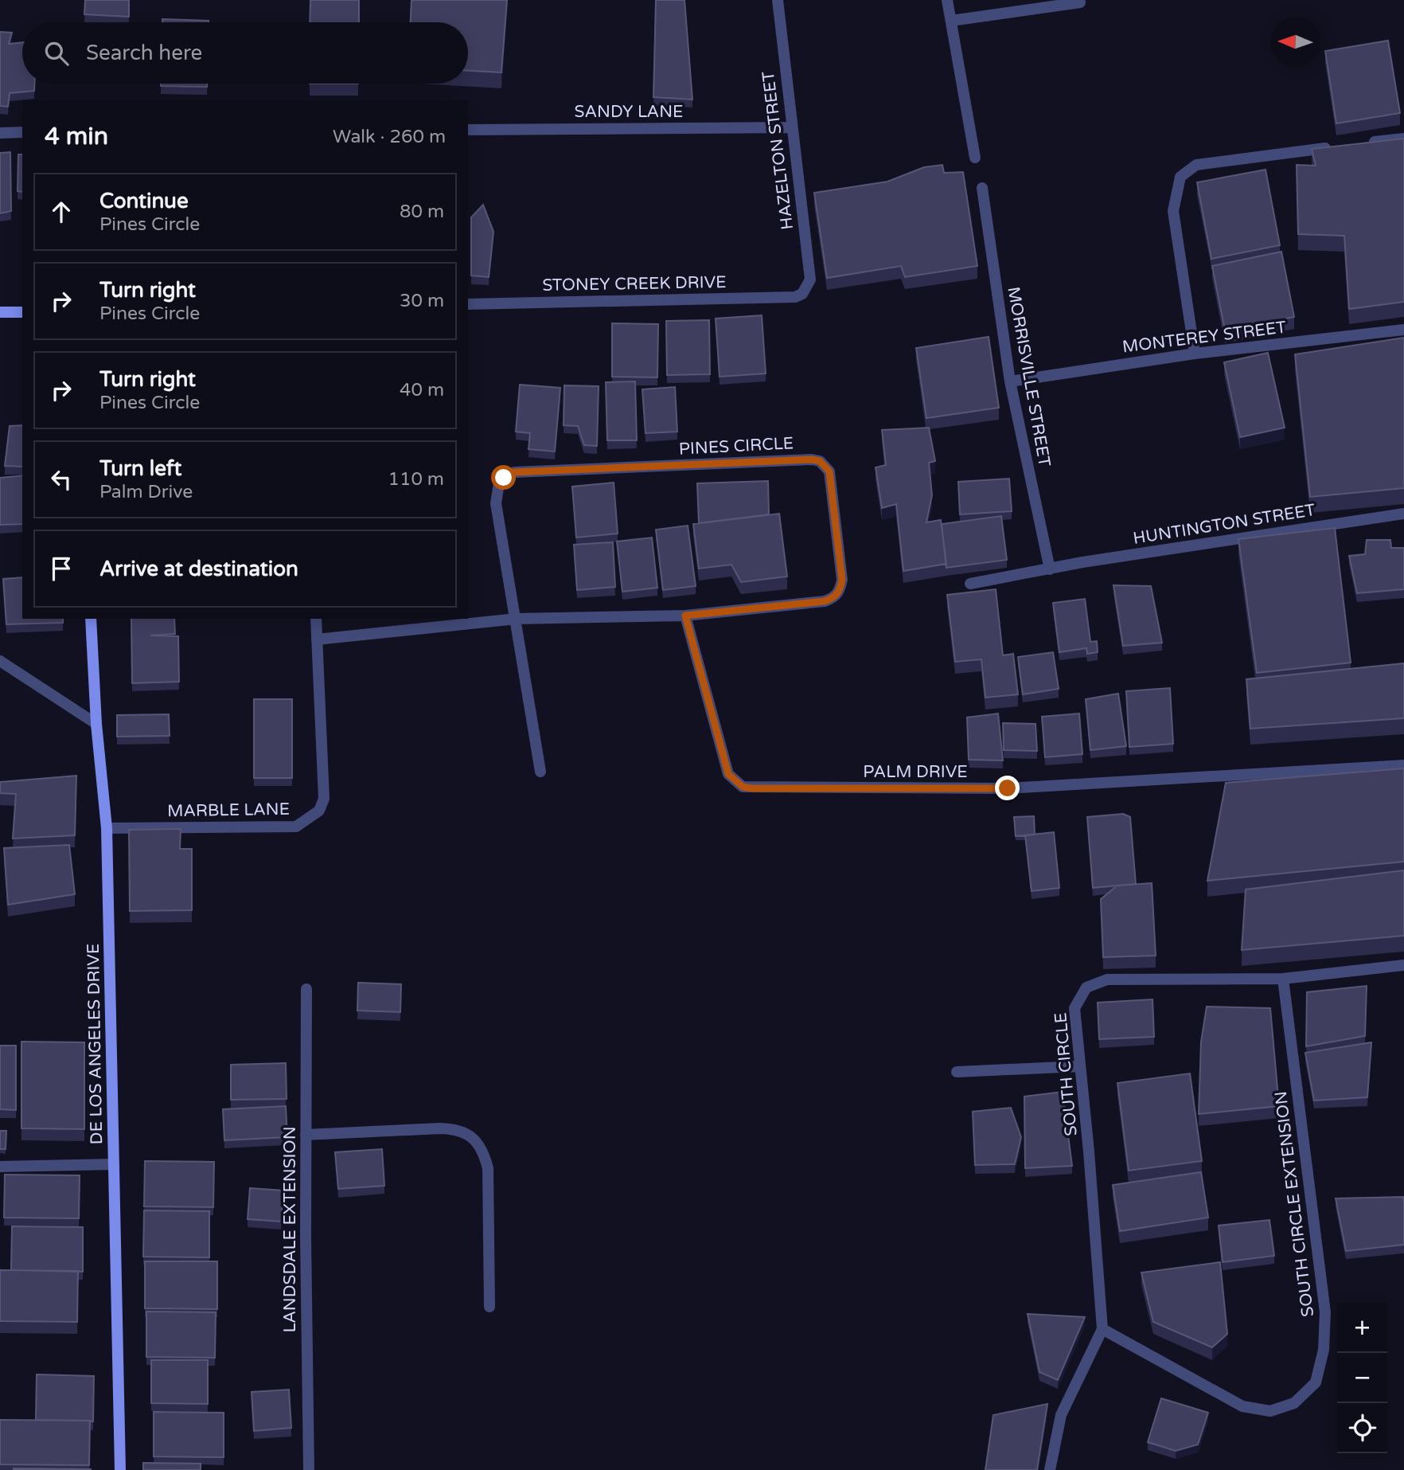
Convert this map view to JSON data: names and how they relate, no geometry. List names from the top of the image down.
{
  "streets": {
    "street": [
      "SANDY LANE",
      "HAZELTON STREET",
      "STONEY CREEK DRIVE",
      "MONTEREY STREET",
      "MORRISVILLE STREET",
      "PINES CIRCLE",
      "HUNTINGTON STREET",
      "PALM DRIVE",
      "MARBLE LANE",
      "DE LOS ANGELES DRIVE",
      "SOUTH CIRCLE",
      "SOUTH CIRCLE EXTENSION",
      "LANDSDALE EXTENSION"
    ]
  },
  "crossings": [
    ["SANDY LANE", "HAZELTON STREET"],
    ["HAZELTON STREET", "STONEY CREEK DRIVE"],
    ["MONTEREY STREET", "MORRISVILLE STREET"],
    ["MORRISVILLE STREET", "HUNTINGTON STREET"],
    ["PINES CIRCLE", "PALM DRIVE"],
    ["PINES CIRCLE", "MARBLE LANE"],
    ["MARBLE LANE", "DE LOS ANGELES DRIVE"],
    ["SOUTH CIRCLE", "SOUTH CIRCLE EXTENSION"]
  ],
  "north": "left",
  "page": {
    "search": "Search here",
    "heading": ["4 min", "Walk · 260 m"],
    "list": [
      ["Continue", "Pines Circle", "80 m"],
      ["Turn right", "Pines Circle", "30 m"],
      ["Turn right", "Pines Circle", "40 m"],
      ["Turn left", "Palm Drive", "110 m"],
      "Arrive at destination"
    ],
    "map_buttons": ["+", "−"]
  }
}
